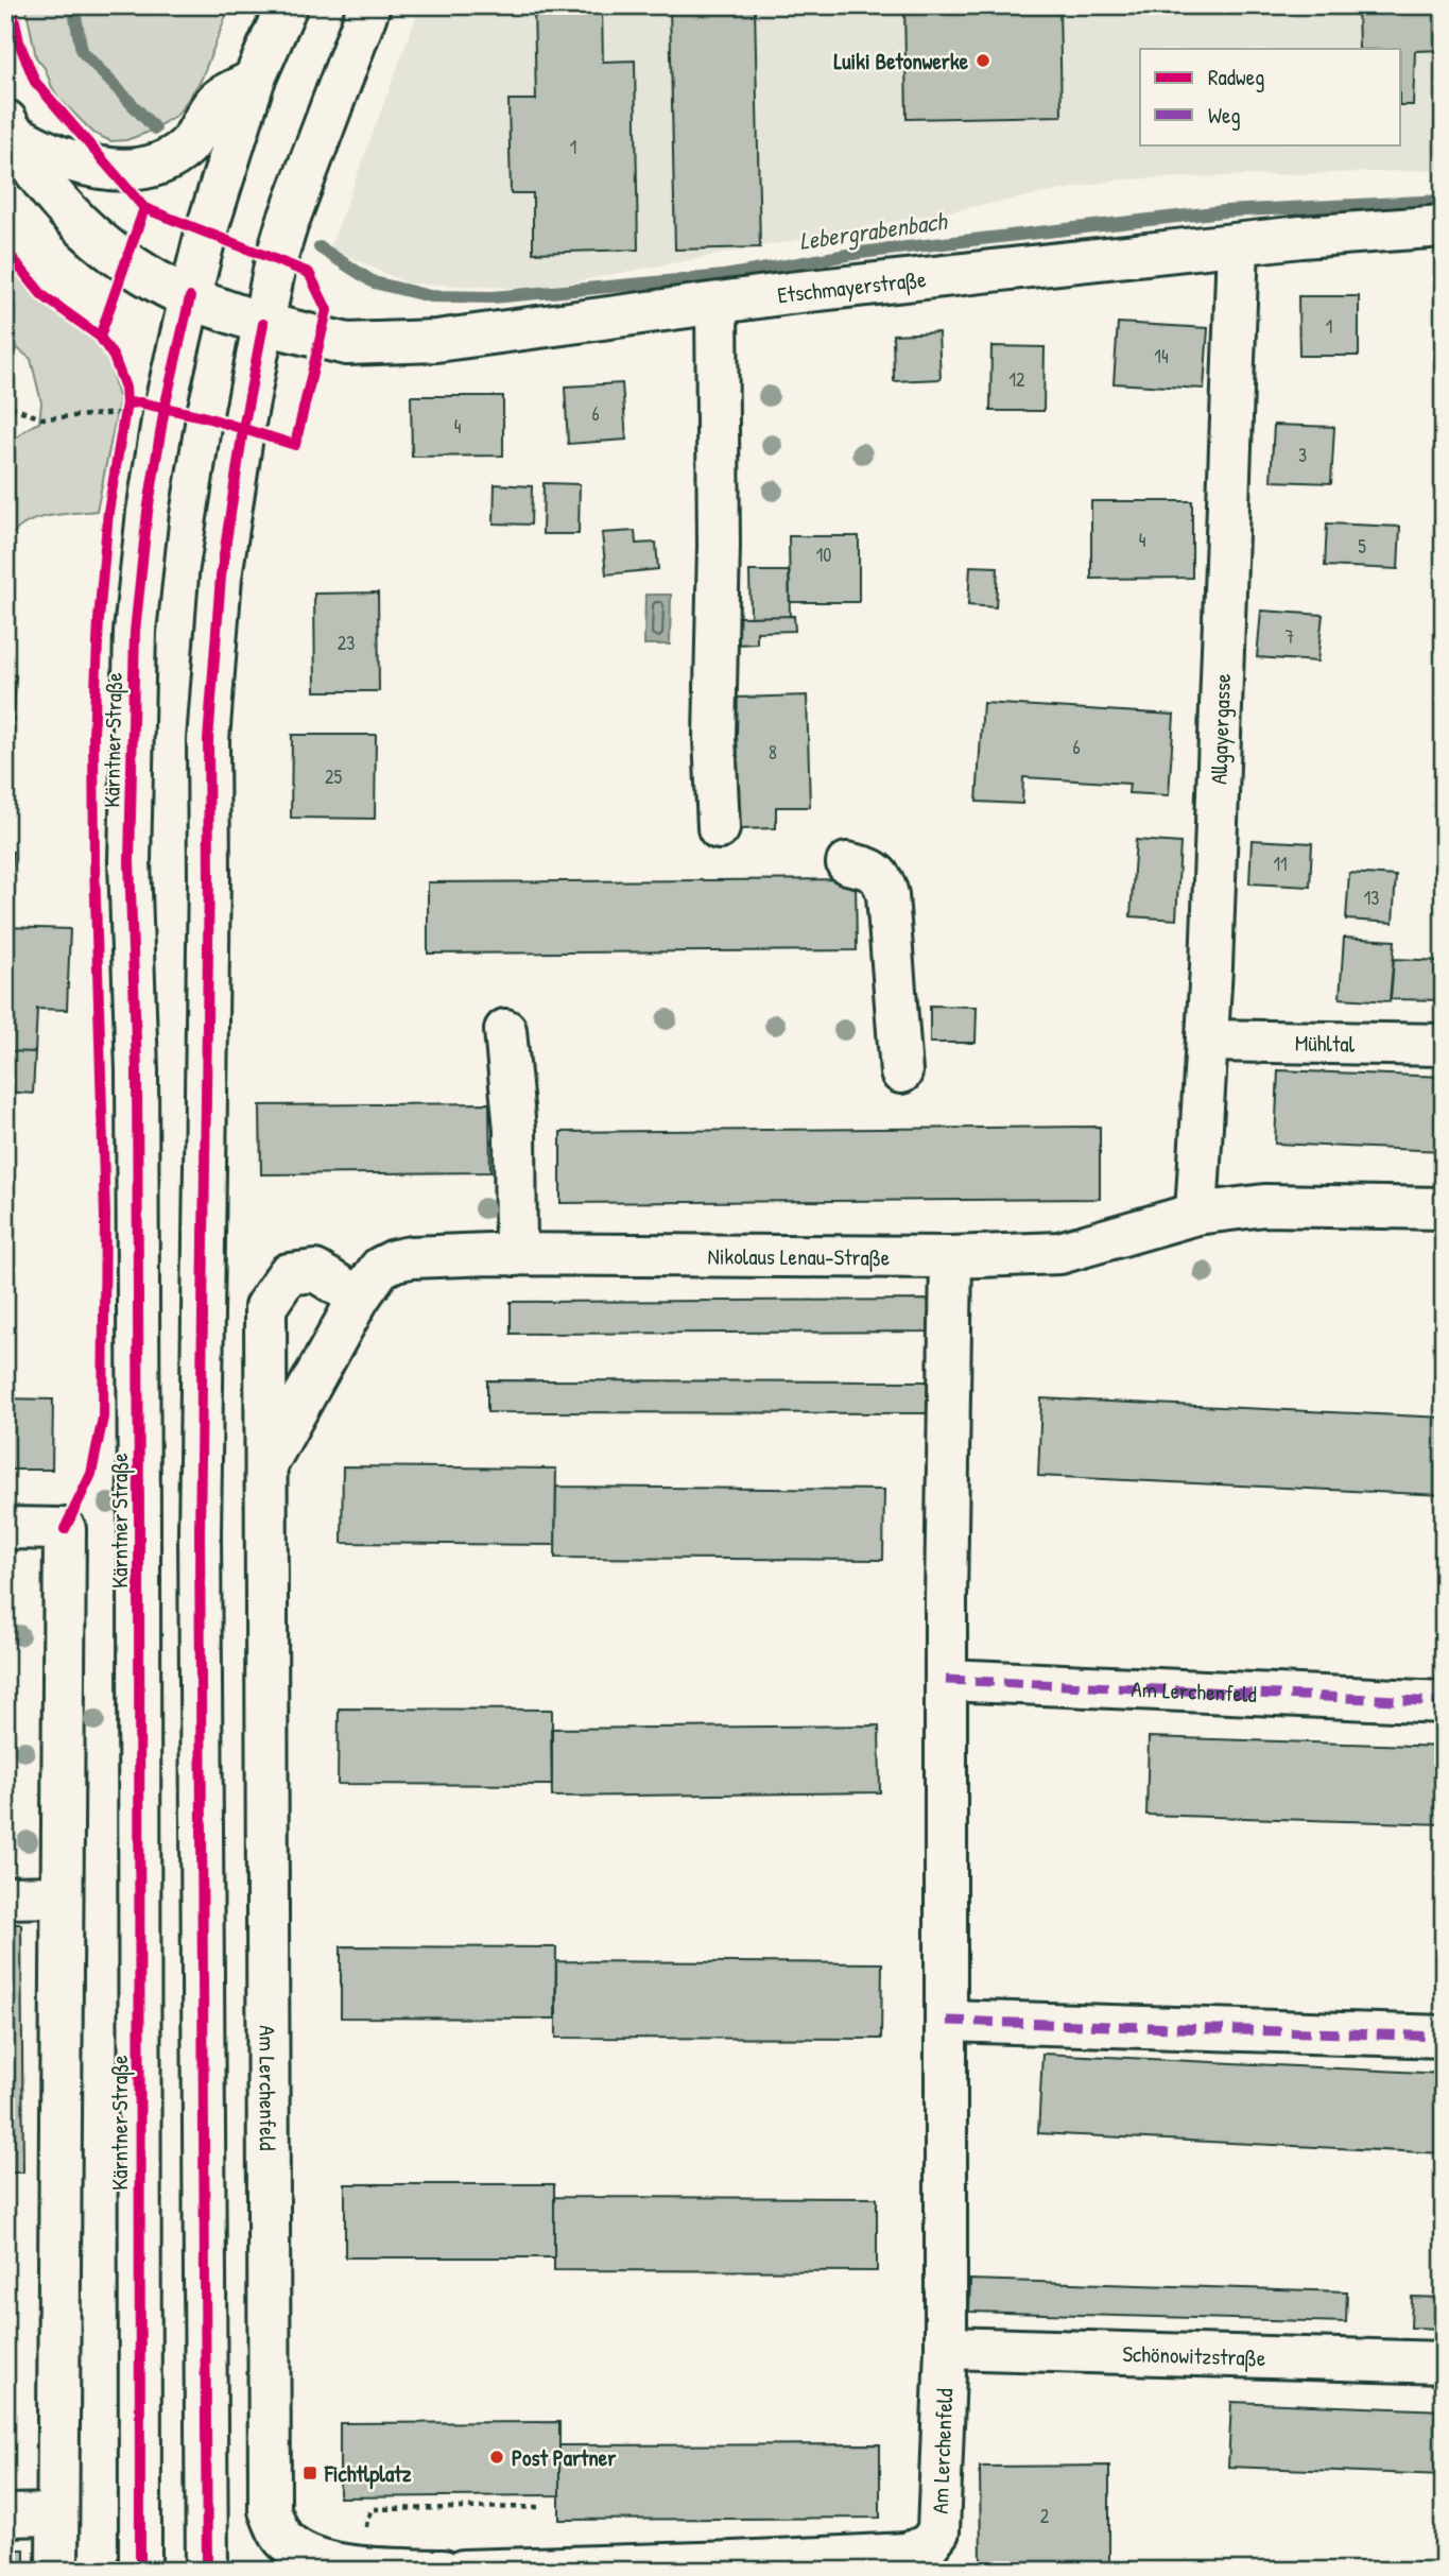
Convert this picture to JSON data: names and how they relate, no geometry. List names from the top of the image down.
{
  "streets": {
    "main road": [
      "Etschmayerstraße",
      "Allgayergasse",
      "Kärntner Straße",
      "Mühltal",
      "Nikolaus Lenau-Straße",
      "Am Lerchenfeld",
      "Schönowitzstraße"
    ]
  },
  "crossings": [
    ["Etschmayerstraße", "Allgayergasse"],
    ["Etschmayerstraße", "Kärntner Straße"],
    ["Allgayergasse", "Mühltal"],
    ["Allgayergasse", "Nikolaus Lenau-Straße"],
    ["Nikolaus Lenau-Straße", "Am Lerchenfeld"],
    ["Am Lerchenfeld", "Schönowitzstraße"]
  ],
  "water": ["Lebergrabenbach"],
  "places": {
    "other": ["Luiki Betonwerke", "Post Partner"],
    "transit": ["Fichtlplatz"]
  },
  "house_numbers": [
    "1",
    "1",
    "14",
    "12",
    "6",
    "4",
    "3",
    "4",
    "5",
    "10",
    "7",
    "23",
    "6",
    "8",
    "25",
    "11",
    "13",
    "2"
  ],
  "legend": ["Radweg", "Weg"]
}
